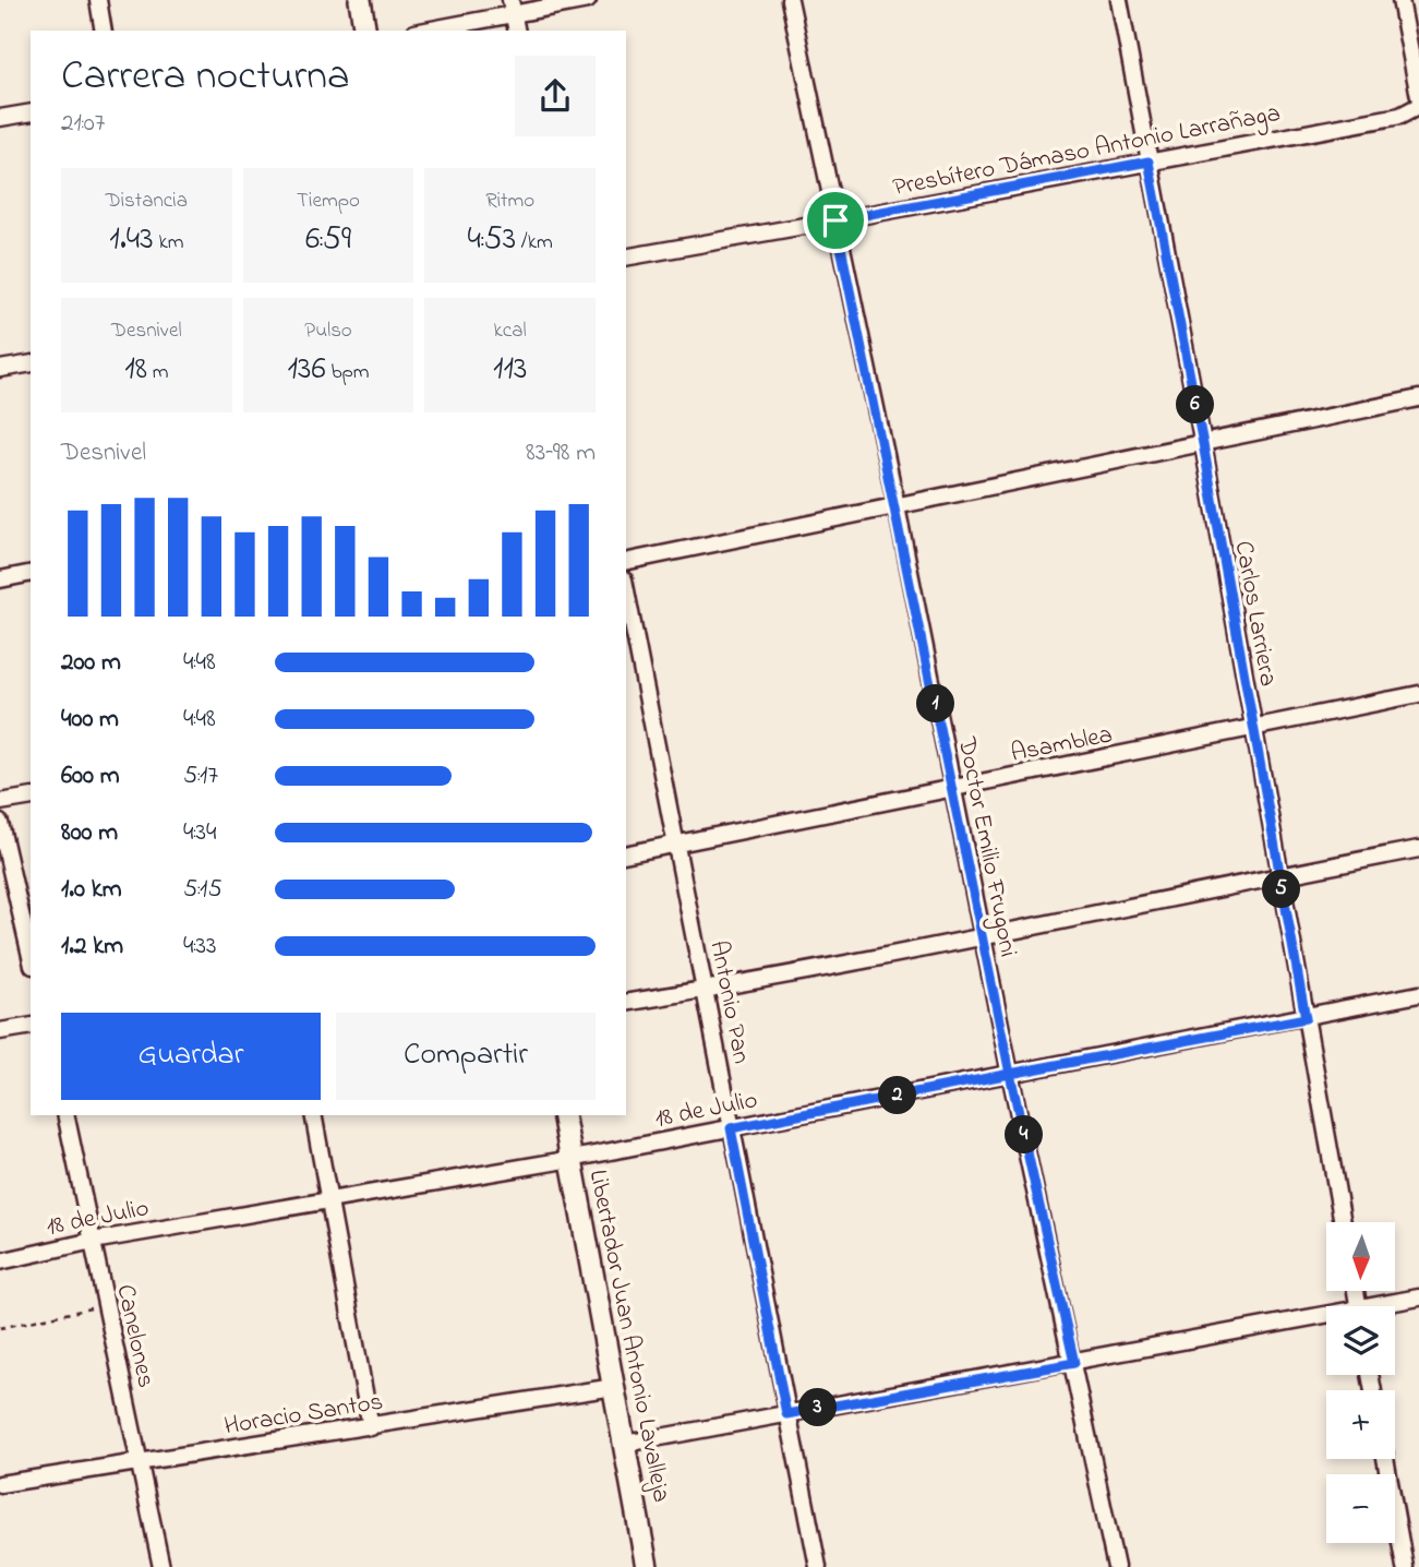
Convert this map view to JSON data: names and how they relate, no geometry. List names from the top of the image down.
{
  "streets": {
    "street": [
      "Presbítero Dámaso Antonio Larrañaga",
      "Carlos Larriera",
      "Asamblea",
      "Doctor Emilio Frugoni",
      "Antonio Pan",
      "18 de Julio",
      "Canelones",
      "Libertador Juan Antonio Lavalleja",
      "Horacio Santos"
    ]
  },
  "crossings": [
    ["Presbítero Dámaso Antonio Larrañaga", "Carlos Larriera"],
    ["Presbítero Dámaso Antonio Larrañaga", "Doctor Emilio Frugoni"],
    ["Carlos Larriera", "Asamblea"],
    ["Carlos Larriera", "18 de Julio"],
    ["Asamblea", "Doctor Emilio Frugoni"],
    ["Asamblea", "Antonio Pan"],
    ["Doctor Emilio Frugoni", "18 de Julio"],
    ["Antonio Pan", "18 de Julio"],
    ["18 de Julio", "Canelones"],
    ["18 de Julio", "Libertador Juan Antonio Lavalleja"],
    ["Canelones", "Horacio Santos"],
    ["Libertador Juan Antonio Lavalleja", "Horacio Santos"]
  ],
  "north": "bottom",
  "page": {
    "heading": ["Carrera nocturna", "21:07"],
    "stats": [
      ["Distancia", "1.43 km"],
      ["Tiempo", "6:59"],
      ["Ritmo", "4:53 /km"],
      ["Desnivel", "18 m"],
      ["Pulso", "136 bpm"],
      ["kcal", "113"]
    ],
    "pins": [
      "6",
      "1",
      "5",
      "2",
      "4",
      "3"
    ],
    "chart": ["Desnivel", "83–98 m"],
    "list": [
      {
        "name": "200 m",
        "note": "4:48"
      },
      {
        "name": "400 m",
        "note": "4:48"
      },
      {
        "name": "600 m",
        "note": "5:17"
      },
      {
        "name": "800 m",
        "note": "4:34"
      },
      {
        "name": "1.0 km",
        "note": "5:15"
      },
      {
        "name": "1.2 km",
        "note": "4:33"
      }
    ],
    "buttons": ["Guardar", "Compartir"],
    "map_buttons": ["+", "−"]
  }
}
